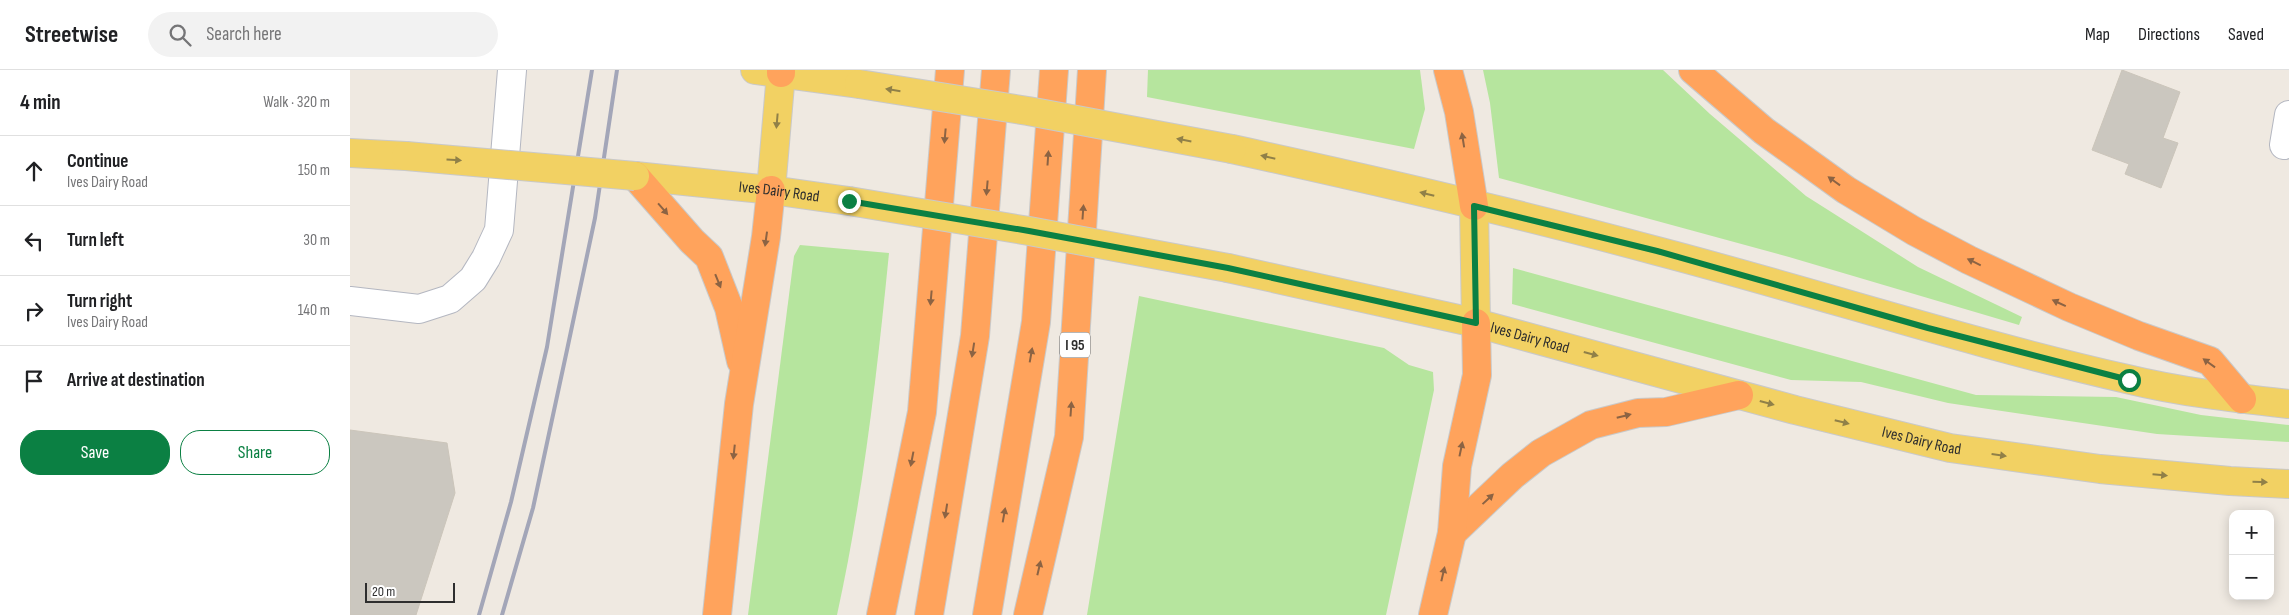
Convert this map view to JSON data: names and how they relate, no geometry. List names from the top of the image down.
{
  "streets": {
    "highway": ["I 95"],
    "main road": ["Ives Dairy Road"]
  },
  "scale_bar": "20 m",
  "page": {
    "header": "Streetwise",
    "search": "Search here",
    "nav": ["Map", "Directions", "Saved"],
    "heading": ["4 min", "Walk · 320 m"],
    "list": [
      ["Continue", "Ives Dairy Road", "150 m"],
      ["Turn left", "30 m"],
      ["Turn right", "Ives Dairy Road", "140 m"],
      "Arrive at destination"
    ],
    "buttons": ["Save", "Share"],
    "map_buttons": ["+", "−"],
    "scale": "20 m"
  }
}
